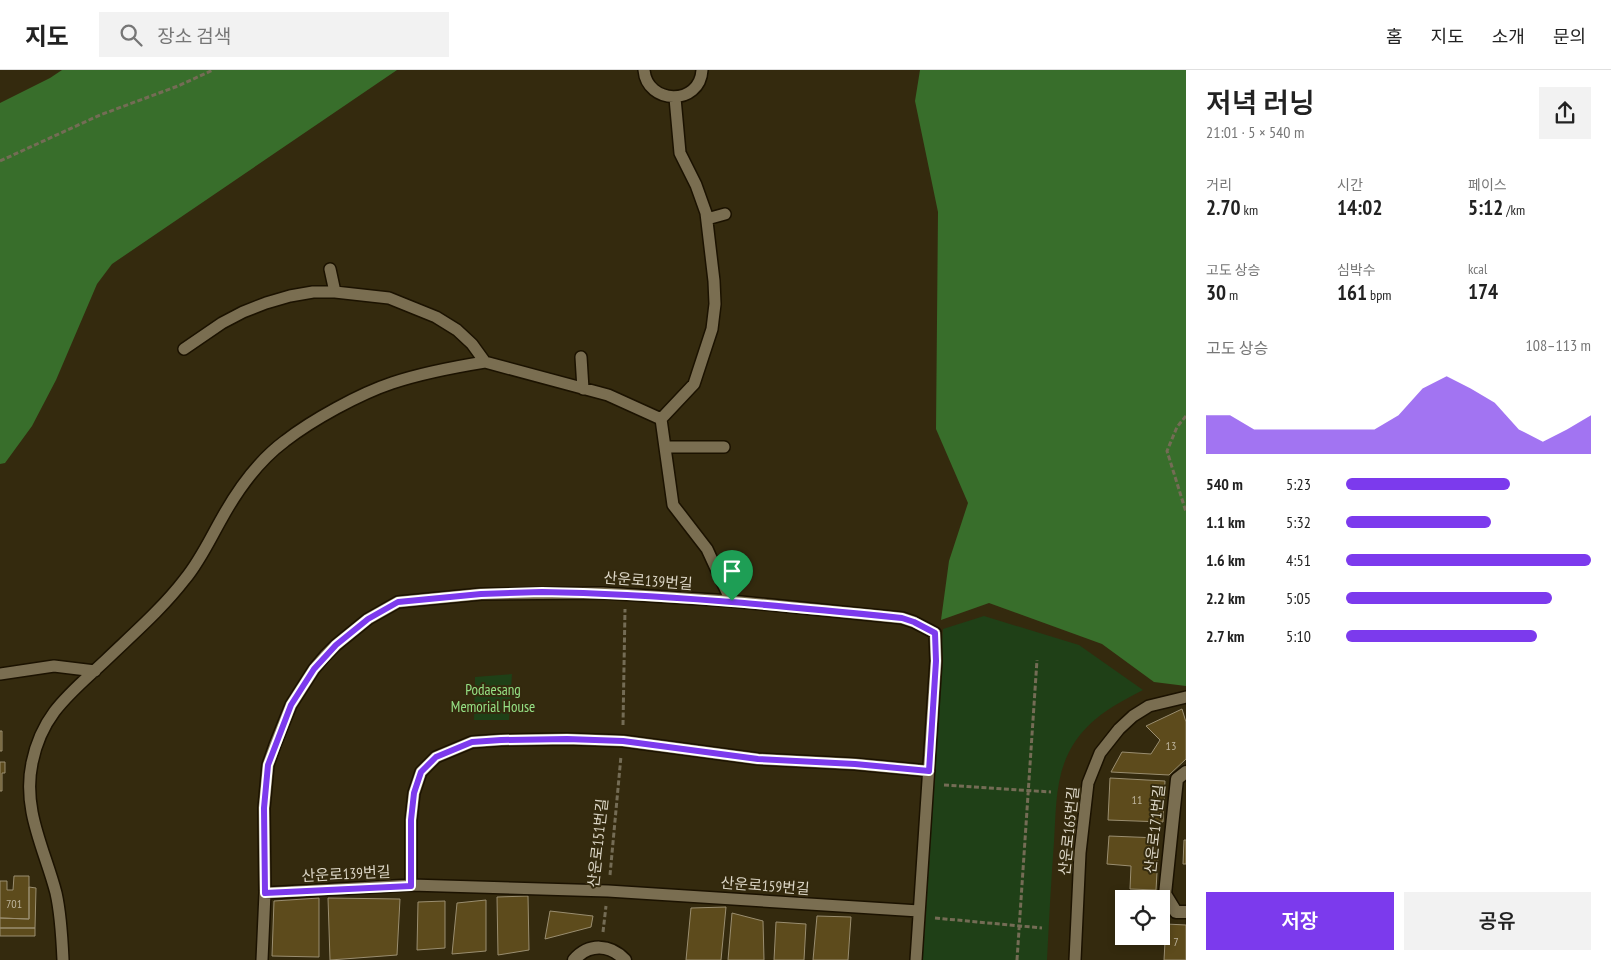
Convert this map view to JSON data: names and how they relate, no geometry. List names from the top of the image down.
{
  "streets": {
    "street": ["산운로171번길"],
    "lane": ["산운로139번길", "산운로165번길", "산운로159번길"],
    "path": ["산운로151번길"]
  },
  "crossings": [
    ["산운로139번길", "산운로151번길"],
    ["산운로139번길", "산운로159번길"],
    ["산운로151번길", "산운로159번길"]
  ],
  "parks": ["Podaesang Memorial House"],
  "house_numbers": [
    "13",
    "11",
    "701",
    "7"
  ],
  "page": {
    "header": "지도",
    "search": "장소 검색",
    "nav": [
      "홈",
      "지도",
      "소개",
      "문의"
    ],
    "heading": ["저녁 러닝", "21:01 · 5 × 540 m"],
    "stats": [
      ["거리", "2.70 km"],
      ["시간", "14:02"],
      ["페이스", "5:12 /km"],
      ["고도 상승", "30 m"],
      ["심박수", "161 bpm"],
      ["kcal", "174"]
    ],
    "chart": ["고도 상승", "108–113 m"],
    "list": [
      {
        "name": "540 m",
        "note": "5:23"
      },
      {
        "name": "1.1 km",
        "note": "5:32"
      },
      {
        "name": "1.6 km",
        "note": "4:51"
      },
      {
        "name": "2.2 km",
        "note": "5:05"
      },
      {
        "name": "2.7 km",
        "note": "5:10"
      }
    ],
    "buttons": ["저장", "공유"]
  }
}
